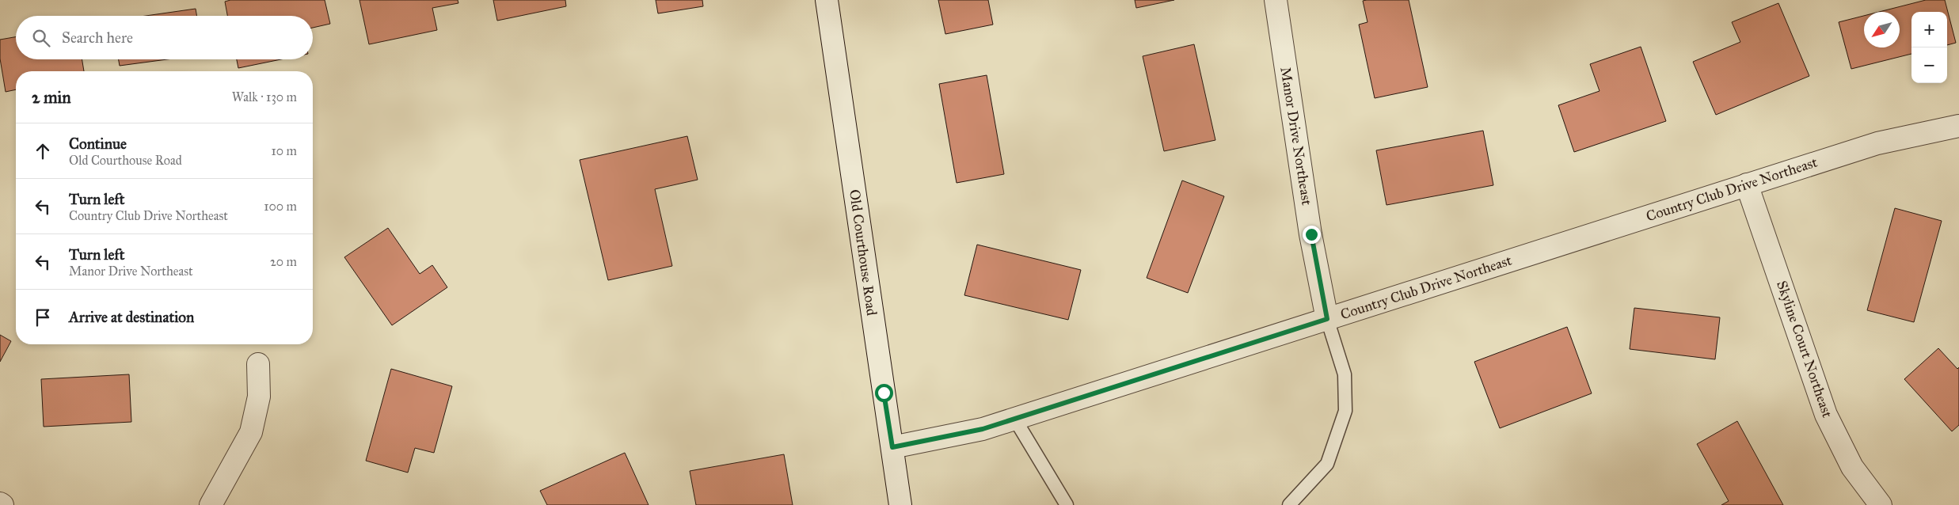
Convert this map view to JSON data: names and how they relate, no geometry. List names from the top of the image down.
{
  "streets": {
    "street": [
      "Manor Drive Northeast",
      "Country Club Drive Northeast",
      "Old Courthouse Road",
      "Skyline Court Northeast"
    ]
  },
  "crossings": [
    ["Manor Drive Northeast", "Country Club Drive Northeast"],
    ["Country Club Drive Northeast", "Old Courthouse Road"],
    ["Country Club Drive Northeast", "Skyline Court Northeast"]
  ],
  "north": "bottom left",
  "page": {
    "map_buttons": ["+", "−"],
    "search": "Search here",
    "heading": ["2 min", "Walk · 130 m"],
    "list": [
      ["Continue", "Old Courthouse Road", "10 m"],
      ["Turn left", "Country Club Drive Northeast", "100 m"],
      ["Turn left", "Manor Drive Northeast", "20 m"],
      "Arrive at destination"
    ]
  }
}
